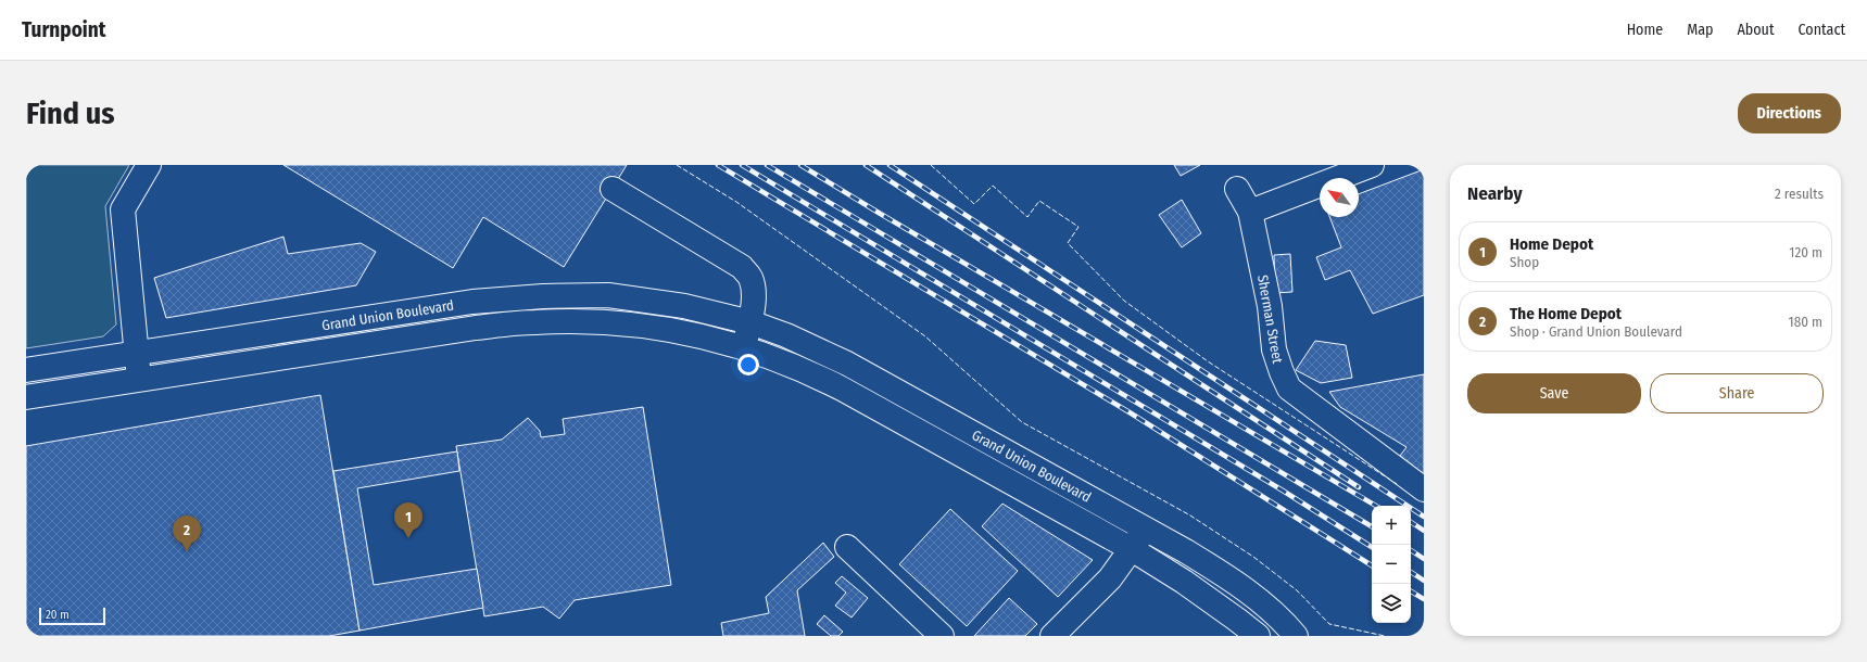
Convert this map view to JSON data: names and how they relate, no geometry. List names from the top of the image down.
{
  "streets": {
    "street": ["Grand Union Boulevard", "Sherman Street"]
  },
  "scale_bar": "20 m",
  "north": "top left",
  "page": {
    "header": "Turnpoint",
    "nav": [
      "Home",
      "Map",
      "About",
      "Contact"
    ],
    "buttons": [
      "Directions",
      ["Save", "Share"]
    ],
    "title": "Find us",
    "heading": ["Nearby", "2 results"],
    "list": [
      {
        "mark": "1",
        "name": "Home Depot",
        "note": "Shop",
        "value": "120 m"
      },
      {
        "mark": "2",
        "name": "The Home Depot",
        "note": "Shop · Grand Union Boulevard",
        "value": "180 m"
      }
    ],
    "pins": ["1", "2"],
    "map_buttons": ["+", "−"],
    "scale": "20 m"
  }
}
